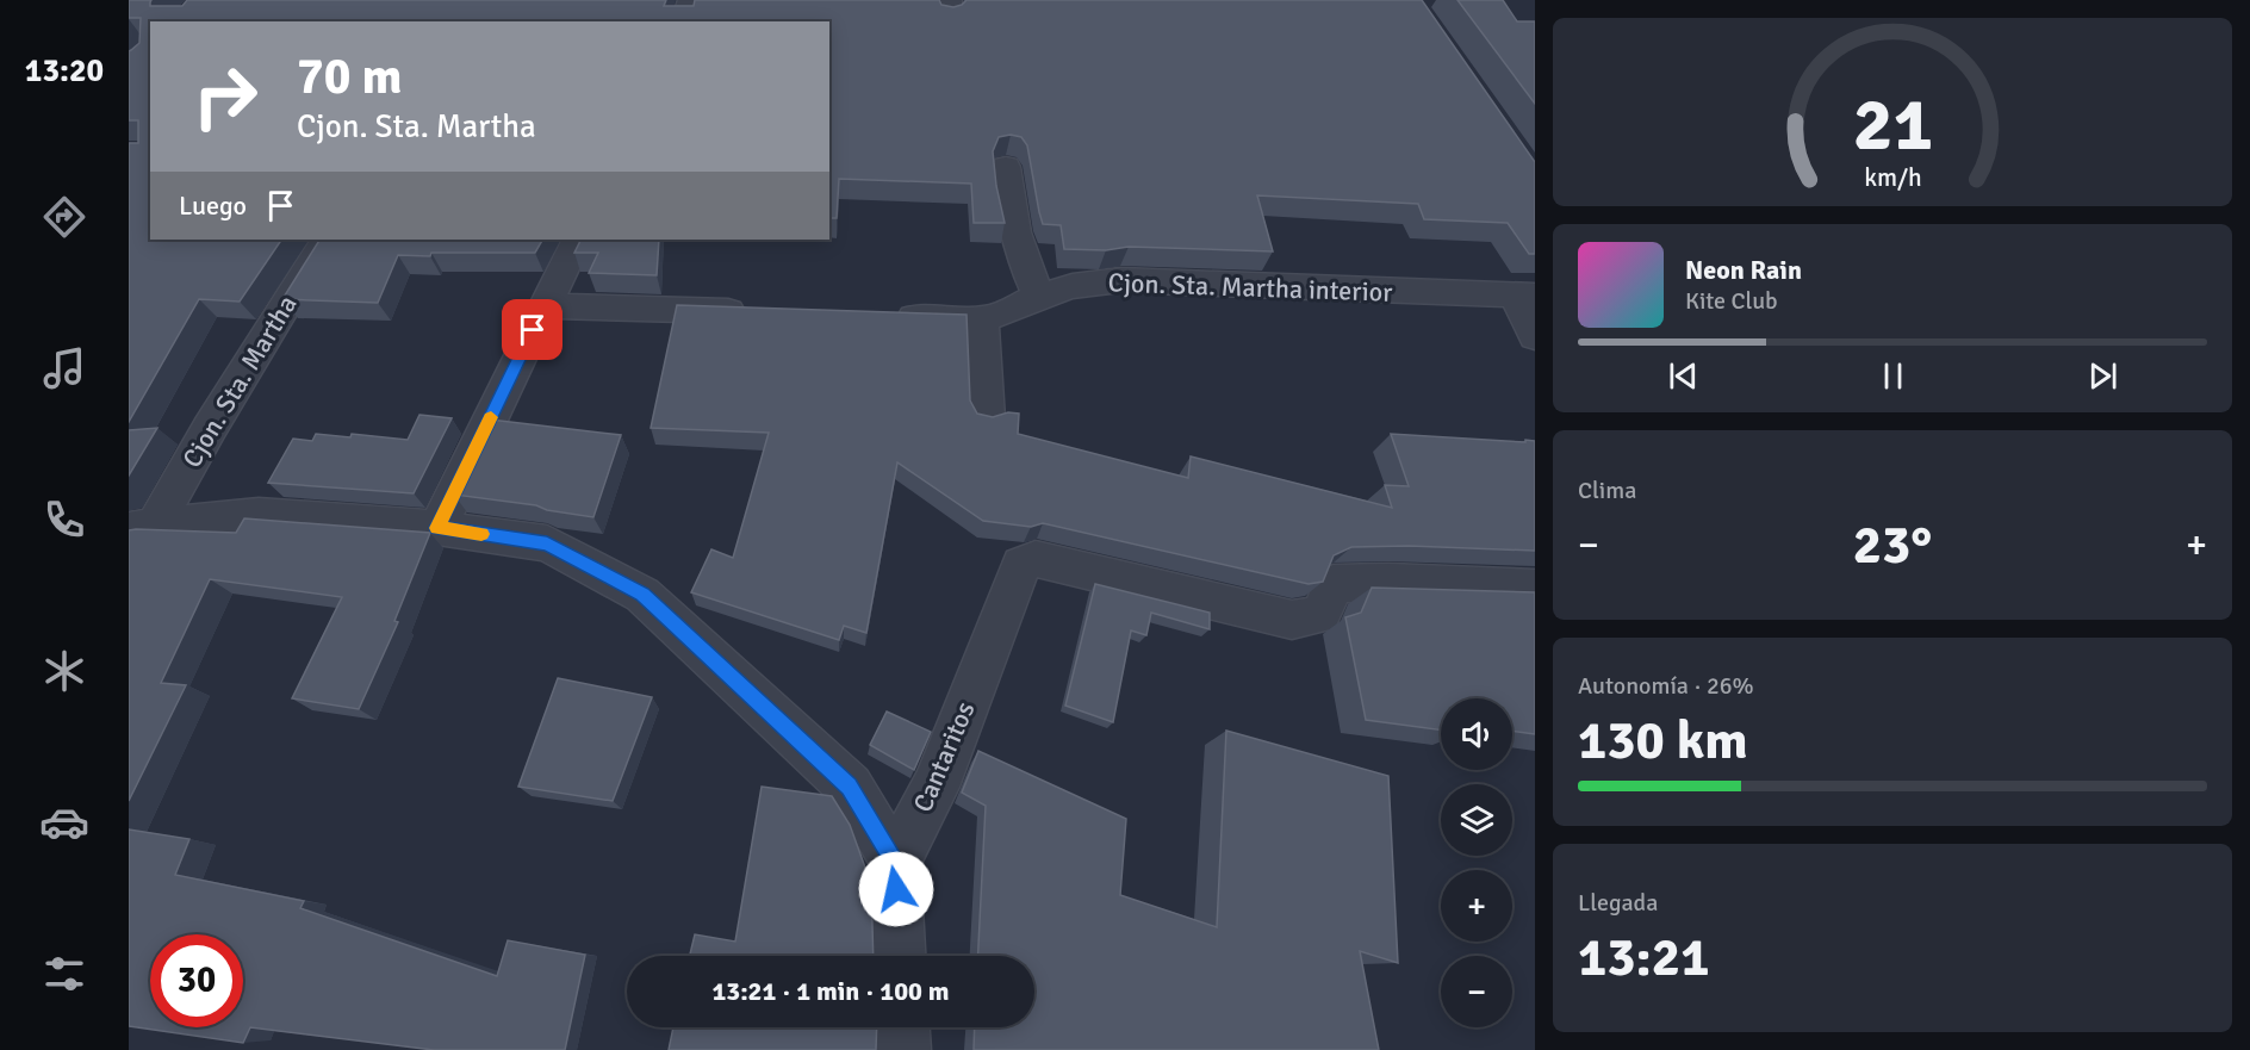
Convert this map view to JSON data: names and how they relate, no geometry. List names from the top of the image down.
{
  "streets": {
    "street": ["Cjon. Sta. Martha interior", "Cjon. Sta. Martha", "Cantaritos"]
  },
  "crossings": [
    ["Cjon. Sta. Martha", "Cantaritos"]
  ],
  "page": {
    "tabs": "13:20",
    "turn": ["70 m", "Cjon. Sta. Martha"],
    "then": "Luego",
    "song": ["Neon Rain", "Kite Club"],
    "tile": [
      "Clima",
      ["Autonomía · 26%", "130 km"],
      ["Llegada", "13:21"]
    ],
    "heat": ["−", "23°", "+"],
    "map_buttons": ["+", "−"],
    "limit": "30",
    "trip": "13:21 · 1 min · 100 m",
    "gauge": ["21", "km/h"]
  }
}
